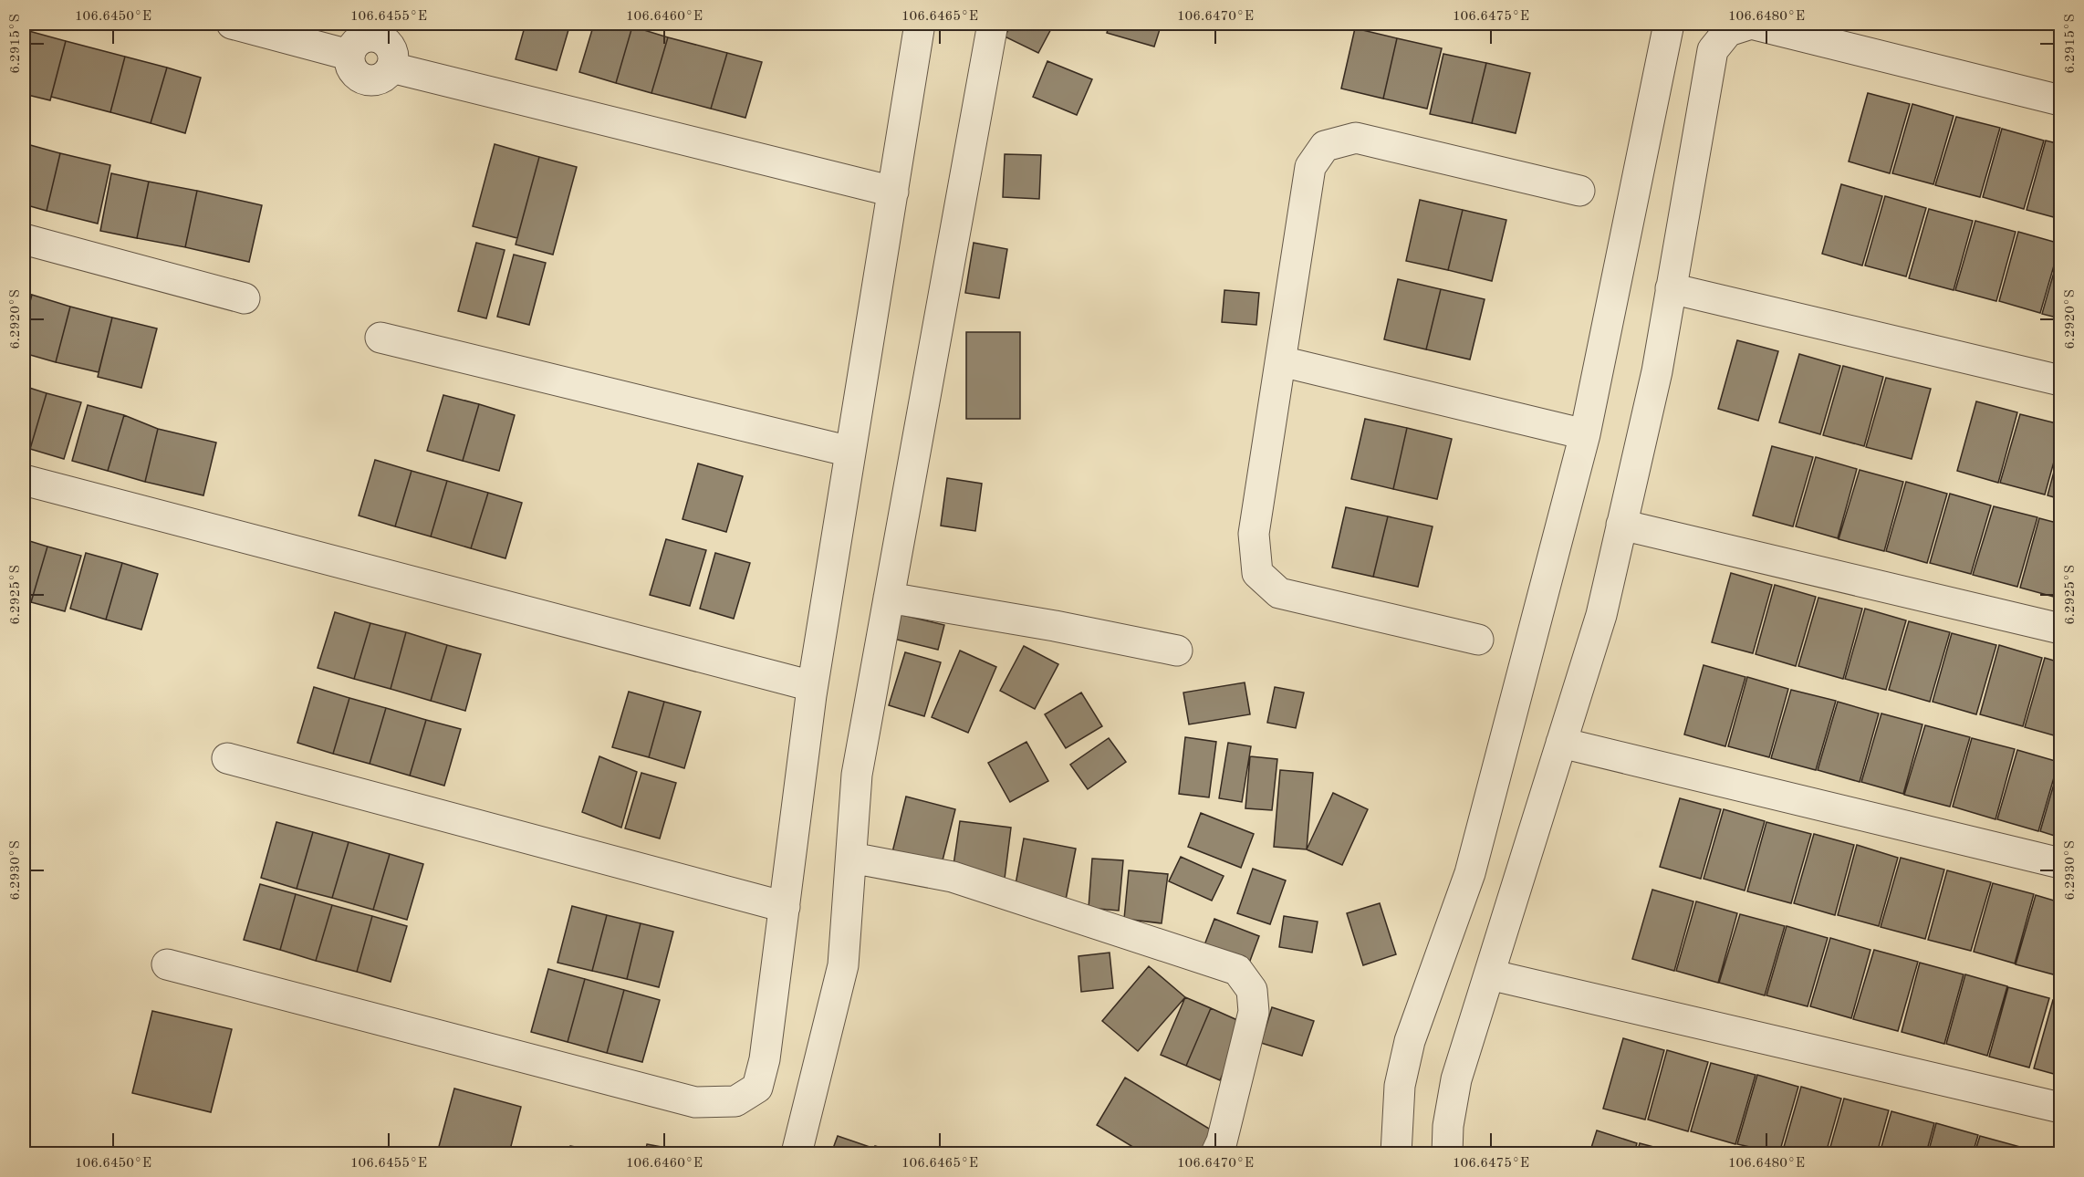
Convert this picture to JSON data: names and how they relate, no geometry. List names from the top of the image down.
{
  "coordinates": [
    "106.6450°E",
    "106.6455°E",
    "106.6460°E",
    "106.6465°E",
    "106.6470°E",
    "106.6475°E",
    "106.6480°E",
    "6.2915°S",
    "6.2920°S",
    "6.2925°S",
    "6.2930°S"
  ]
}
